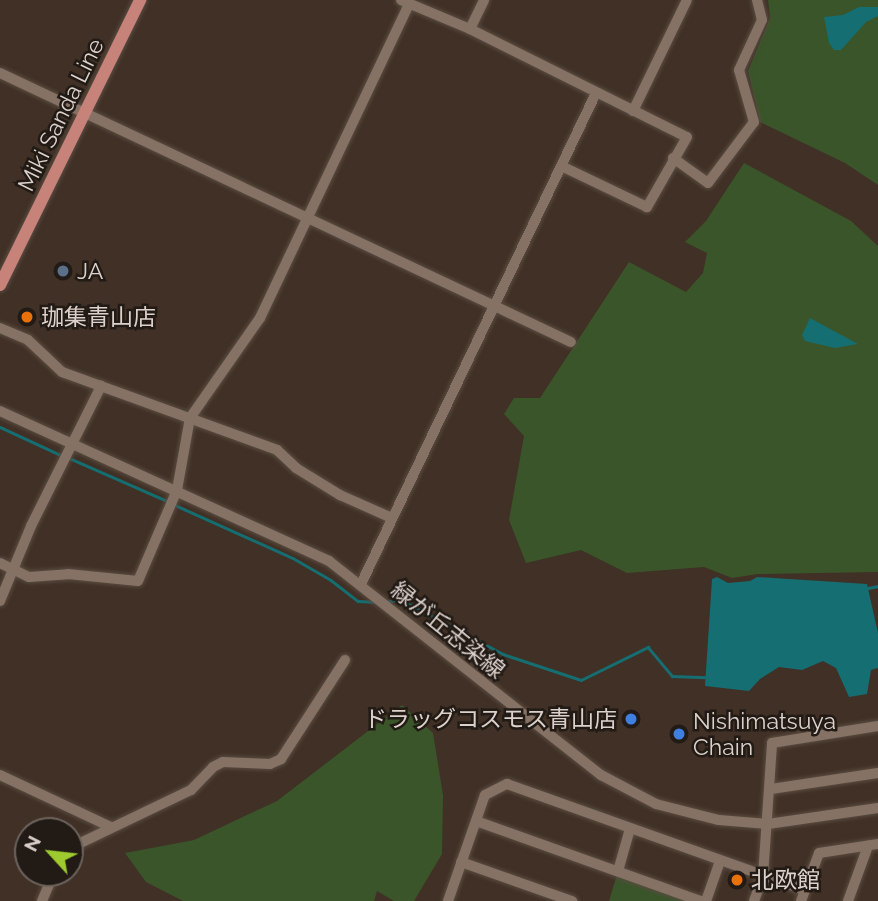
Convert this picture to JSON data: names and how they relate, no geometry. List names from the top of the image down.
{
  "streets": {
    "main road": ["Miki Sanda Line"],
    "street": ["緑が丘志染線"]
  },
  "places": [
    "JA",
    "珈集青山店",
    "ドラッグコスモス青山店",
    "Nishimatsuya Chain",
    "北欧館"
  ],
  "north": "top left"
}
